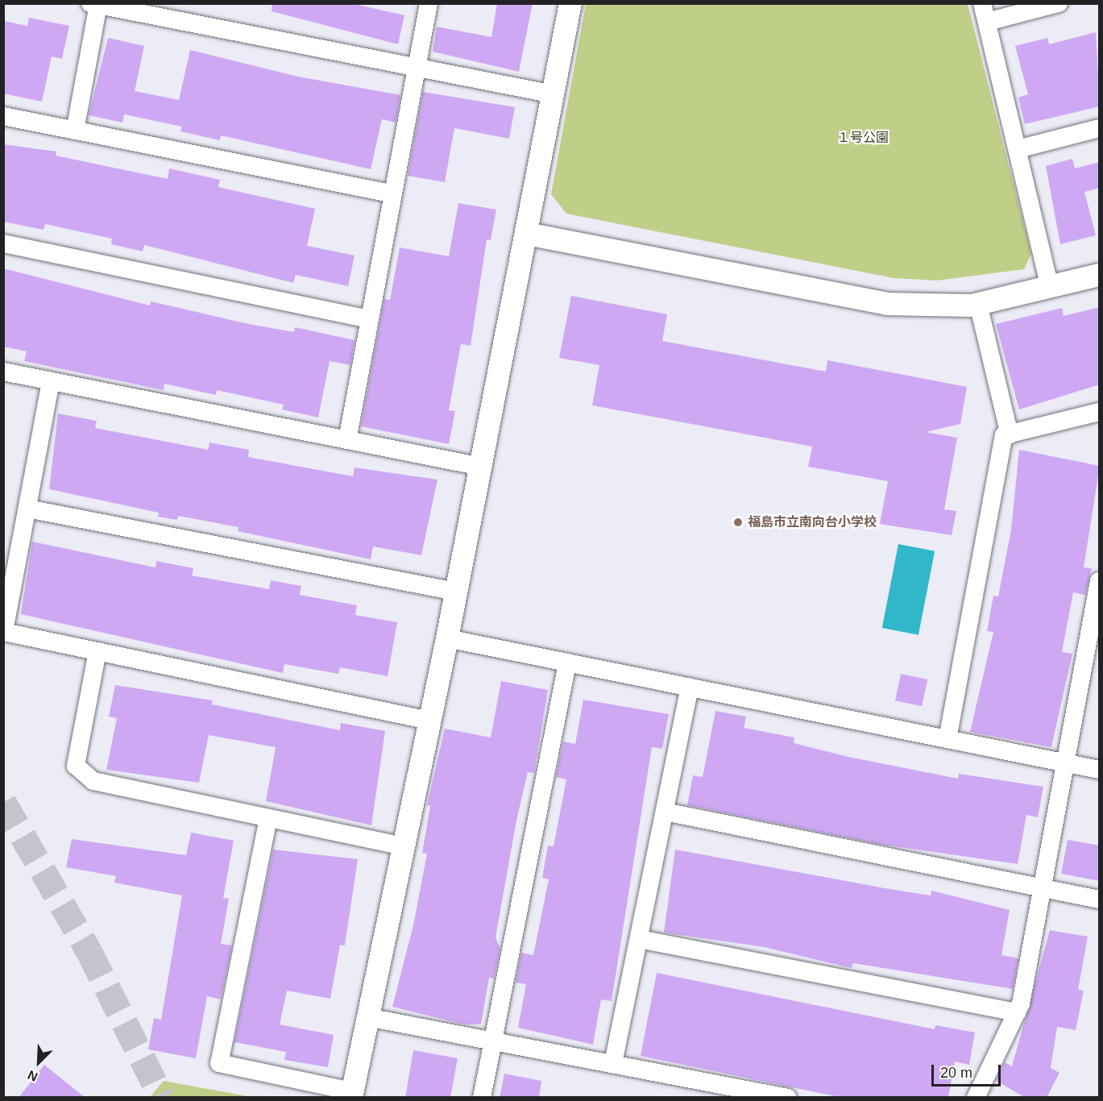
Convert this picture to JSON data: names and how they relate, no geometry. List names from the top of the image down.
{
  "parks": ["１号公園"],
  "places": ["福島市立南向台小学校"],
  "scale_bar": "20 m",
  "north": "bottom left"
}
